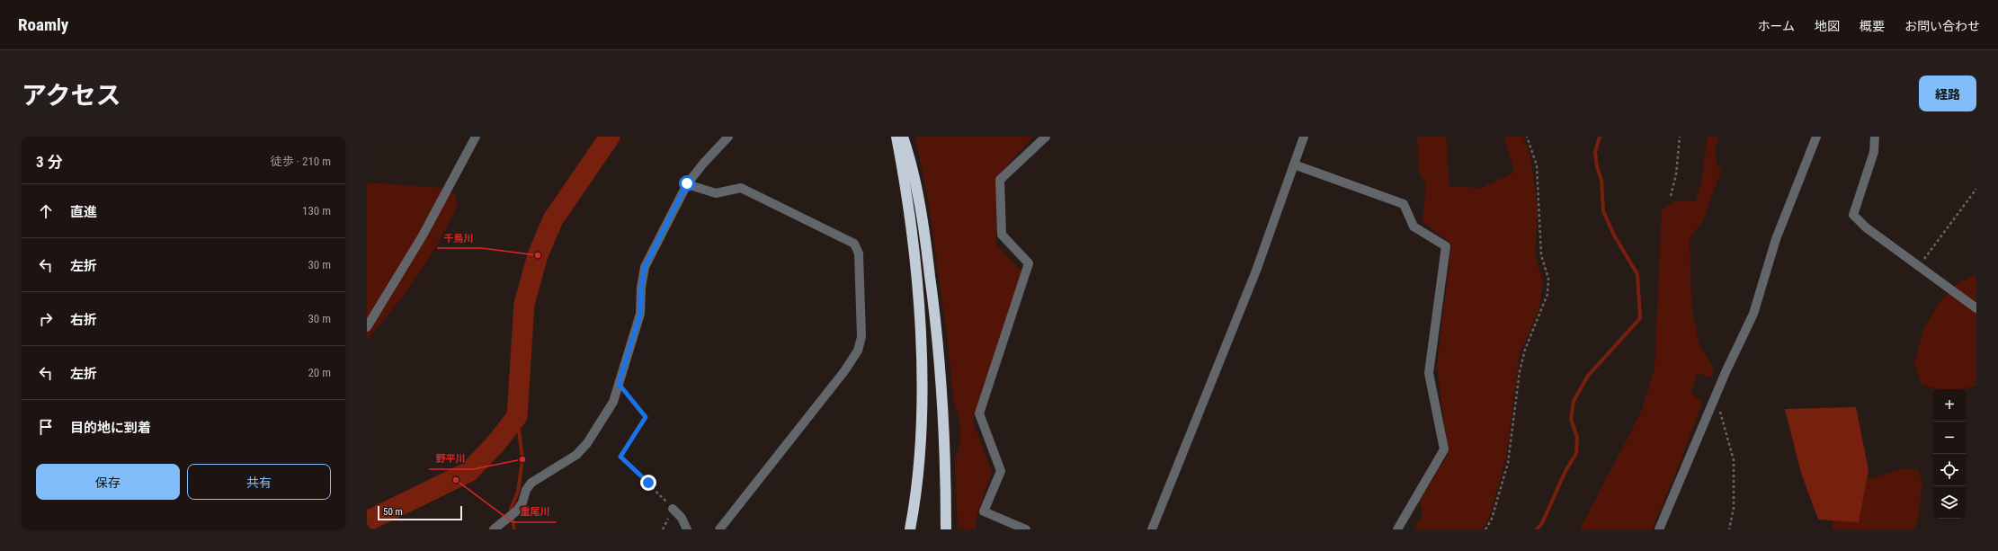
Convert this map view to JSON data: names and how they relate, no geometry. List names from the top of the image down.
{
  "places": ["千鳥川", "野平川", "重尾川"],
  "scale_bar": "50 m",
  "page": {
    "header": "Roamly",
    "nav": [
      "ホーム",
      "地図",
      "概要",
      "お問い合わせ"
    ],
    "title": "アクセス",
    "buttons": [
      "経路",
      ["保存", "共有"]
    ],
    "heading": ["3 分", "徒歩 · 210 m"],
    "list": [
      ["直進", "130 m"],
      ["左折", "30 m"],
      ["右折", "30 m"],
      ["左折", "20 m"],
      "目的地に到着"
    ],
    "map_buttons": ["+", "−"],
    "scale": "50 m"
  }
}
